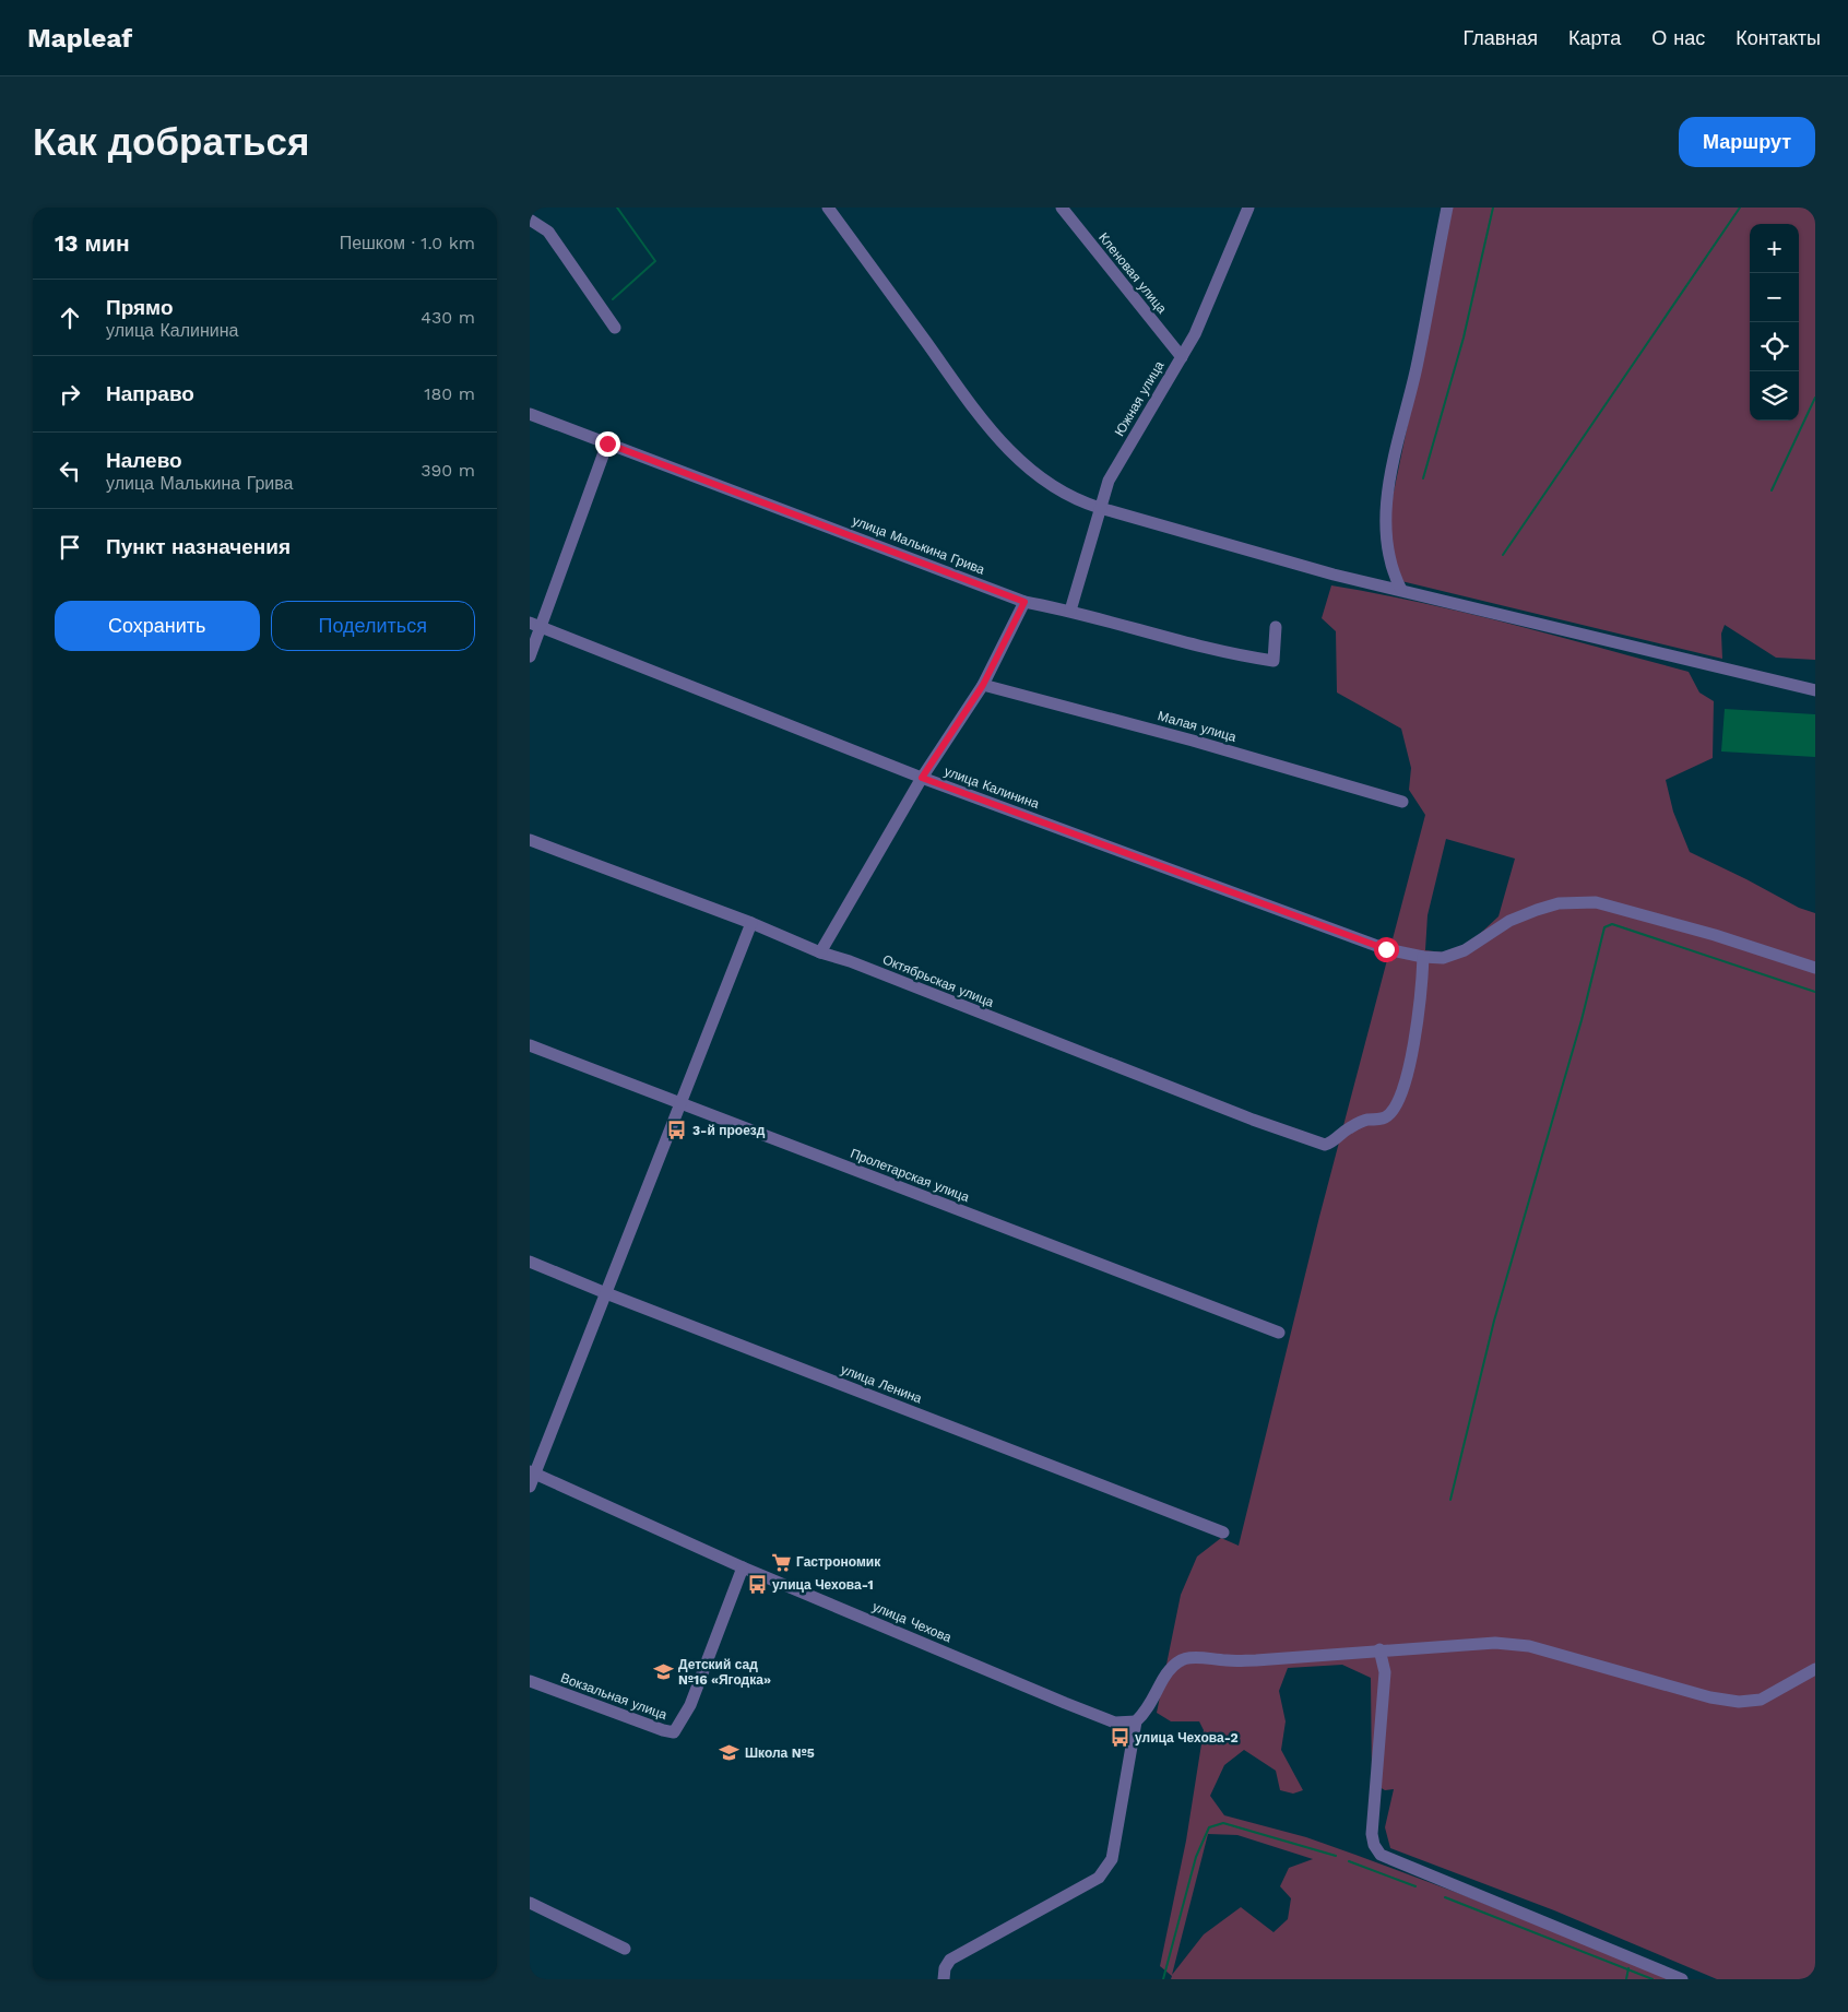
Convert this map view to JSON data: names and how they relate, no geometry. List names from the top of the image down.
{
  "streets": {
    "street": [
      "Кленовая улица",
      "Южная улица",
      "улица Малькина Грива",
      "Малая улица",
      "улица Калинина",
      "Октябрьская улица",
      "Пролетарская улица",
      "улица Ленина",
      "улица Чехова",
      "Вокзальная улица"
    ]
  },
  "crossings": [
    ["Кленовая улица", "Южная улица"],
    ["Южная улица", "улица Малькина Грива"],
    ["улица Калинина", "Октябрьская улица"],
    ["улица Чехова", "Вокзальная улица"]
  ],
  "places": {
    "bus stop": ["3-й проезд", "улица Чехова-1", "улица Чехова-2"],
    "supermarket": ["Гастрономик"],
    "school or university": ["Детский сад №16 «Ягодка»", "Школа №5"]
  },
  "page": {
    "header": "Mapleaf",
    "nav": [
      "Главная",
      "Карта",
      "О нас",
      "Контакты"
    ],
    "buttons": [
      "Маршрут",
      ["Сохранить", "Поделиться"]
    ],
    "title": "Как добраться",
    "heading": ["13 мин", "Пешком · 1.0 km"],
    "map_buttons": ["+", "−"],
    "list": [
      ["Прямо", "улица Калинина", "430 m"],
      ["Направо", "180 m"],
      ["Налево", "улица Малькина Грива", "390 m"],
      "Пункт назначения"
    ]
  }
}
